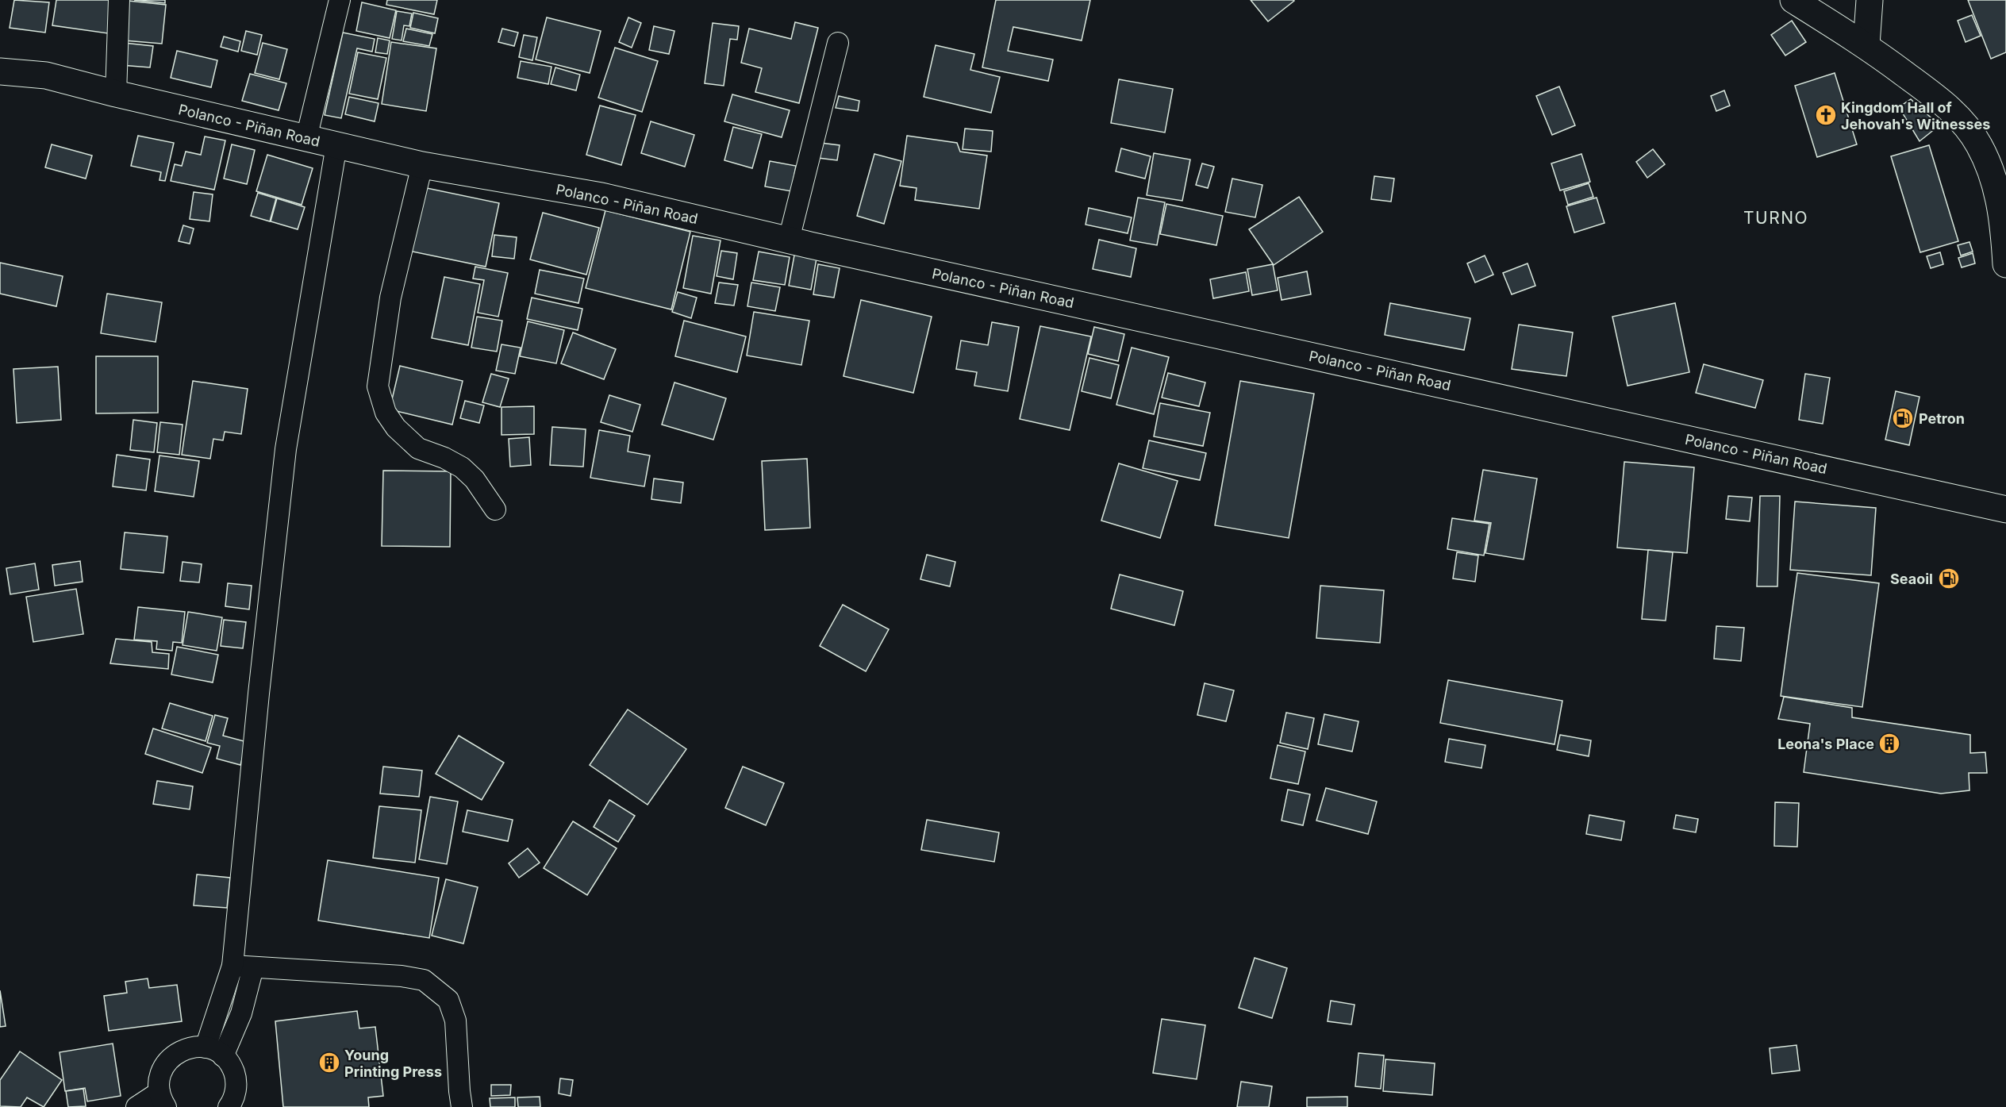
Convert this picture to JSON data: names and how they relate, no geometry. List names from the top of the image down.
{
  "streets": {
    "main road": ["Polanco - Piñan Road"]
  },
  "districts": ["TURNO"],
  "places": {
    "church": ["Kingdom Hall of Jehovah's Witnesses"],
    "fuel station": ["Petron", "Seaoil"],
    "building": ["Leona's Place", "Young Printing Press"]
  }
}
